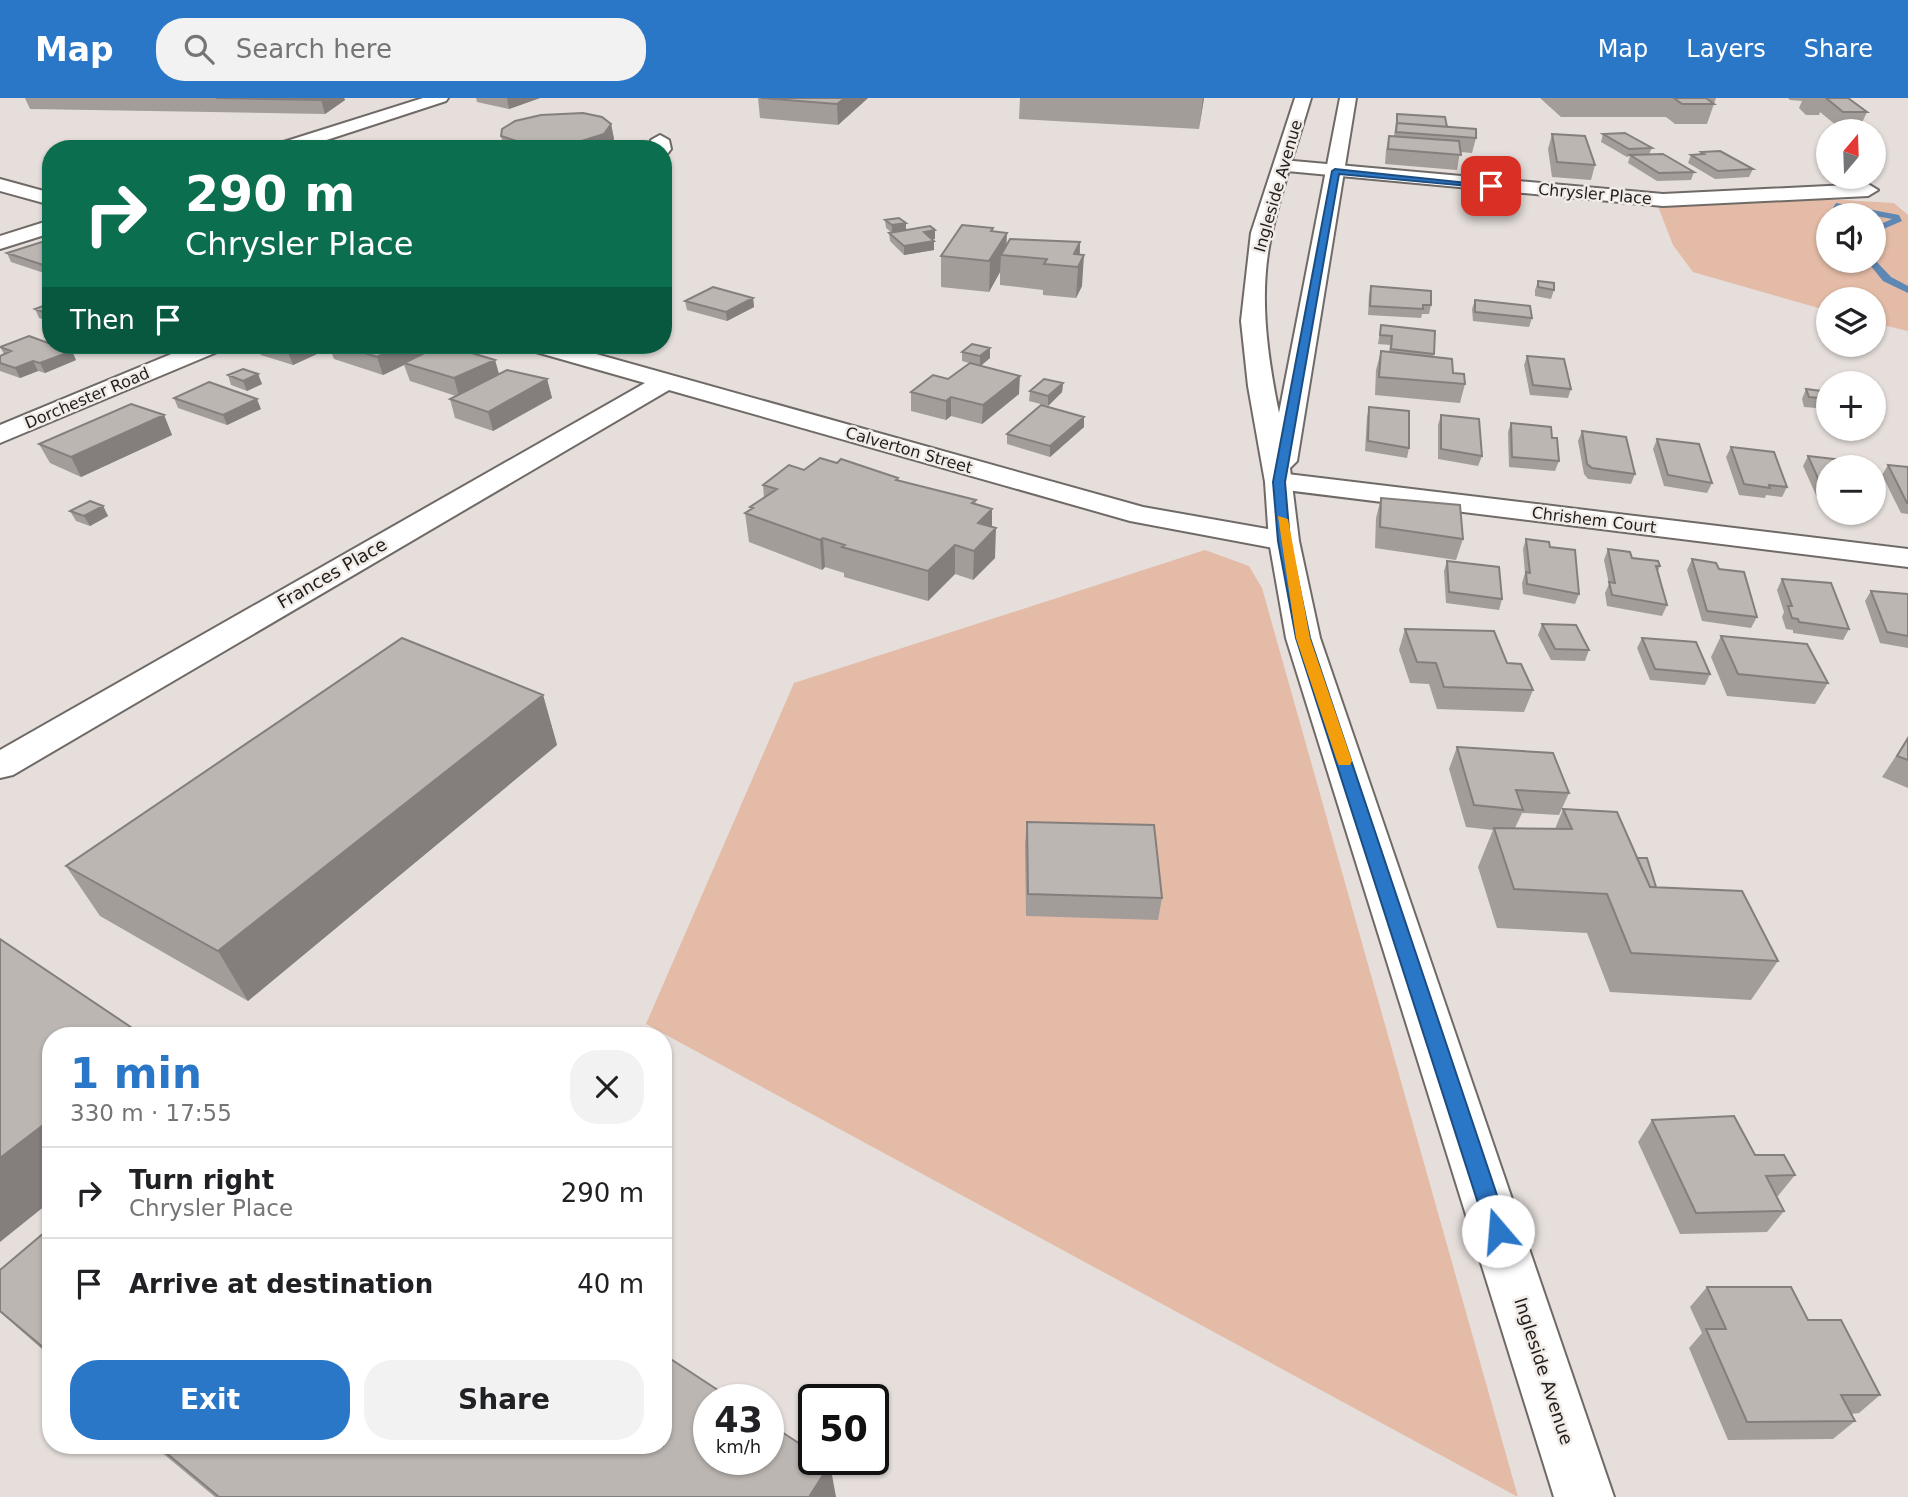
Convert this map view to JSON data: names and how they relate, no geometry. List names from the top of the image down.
{
  "streets": {
    "street": [
      "Ingleside Avenue",
      "Chrysler Place",
      "Dorchester Road",
      "Calverton Street",
      "Chrishem Court",
      "Frances Place"
    ]
  },
  "crossings": [
    ["Ingleside Avenue", "Chrysler Place"],
    ["Ingleside Avenue", "Calverton Street"],
    ["Ingleside Avenue", "Chrishem Court"],
    ["Calverton Street", "Frances Place"]
  ],
  "north": "top",
  "page": {
    "header": "Map",
    "search": "Search here",
    "nav": ["Map", "Layers", "Share"],
    "map_buttons": ["+", "−"],
    "turn": ["290 m", "Chrysler Place"],
    "then": "Then",
    "heading": ["1 min", "330 m · 17:55"],
    "list": [
      {
        "name": "Turn right",
        "note": "Chrysler Place",
        "value": "290 m"
      },
      {
        "name": "Arrive at destination",
        "value": "40 m"
      }
    ],
    "buttons": ["Exit", "Share"],
    "speed": "43 km/h",
    "limit": "50"
  }
}
